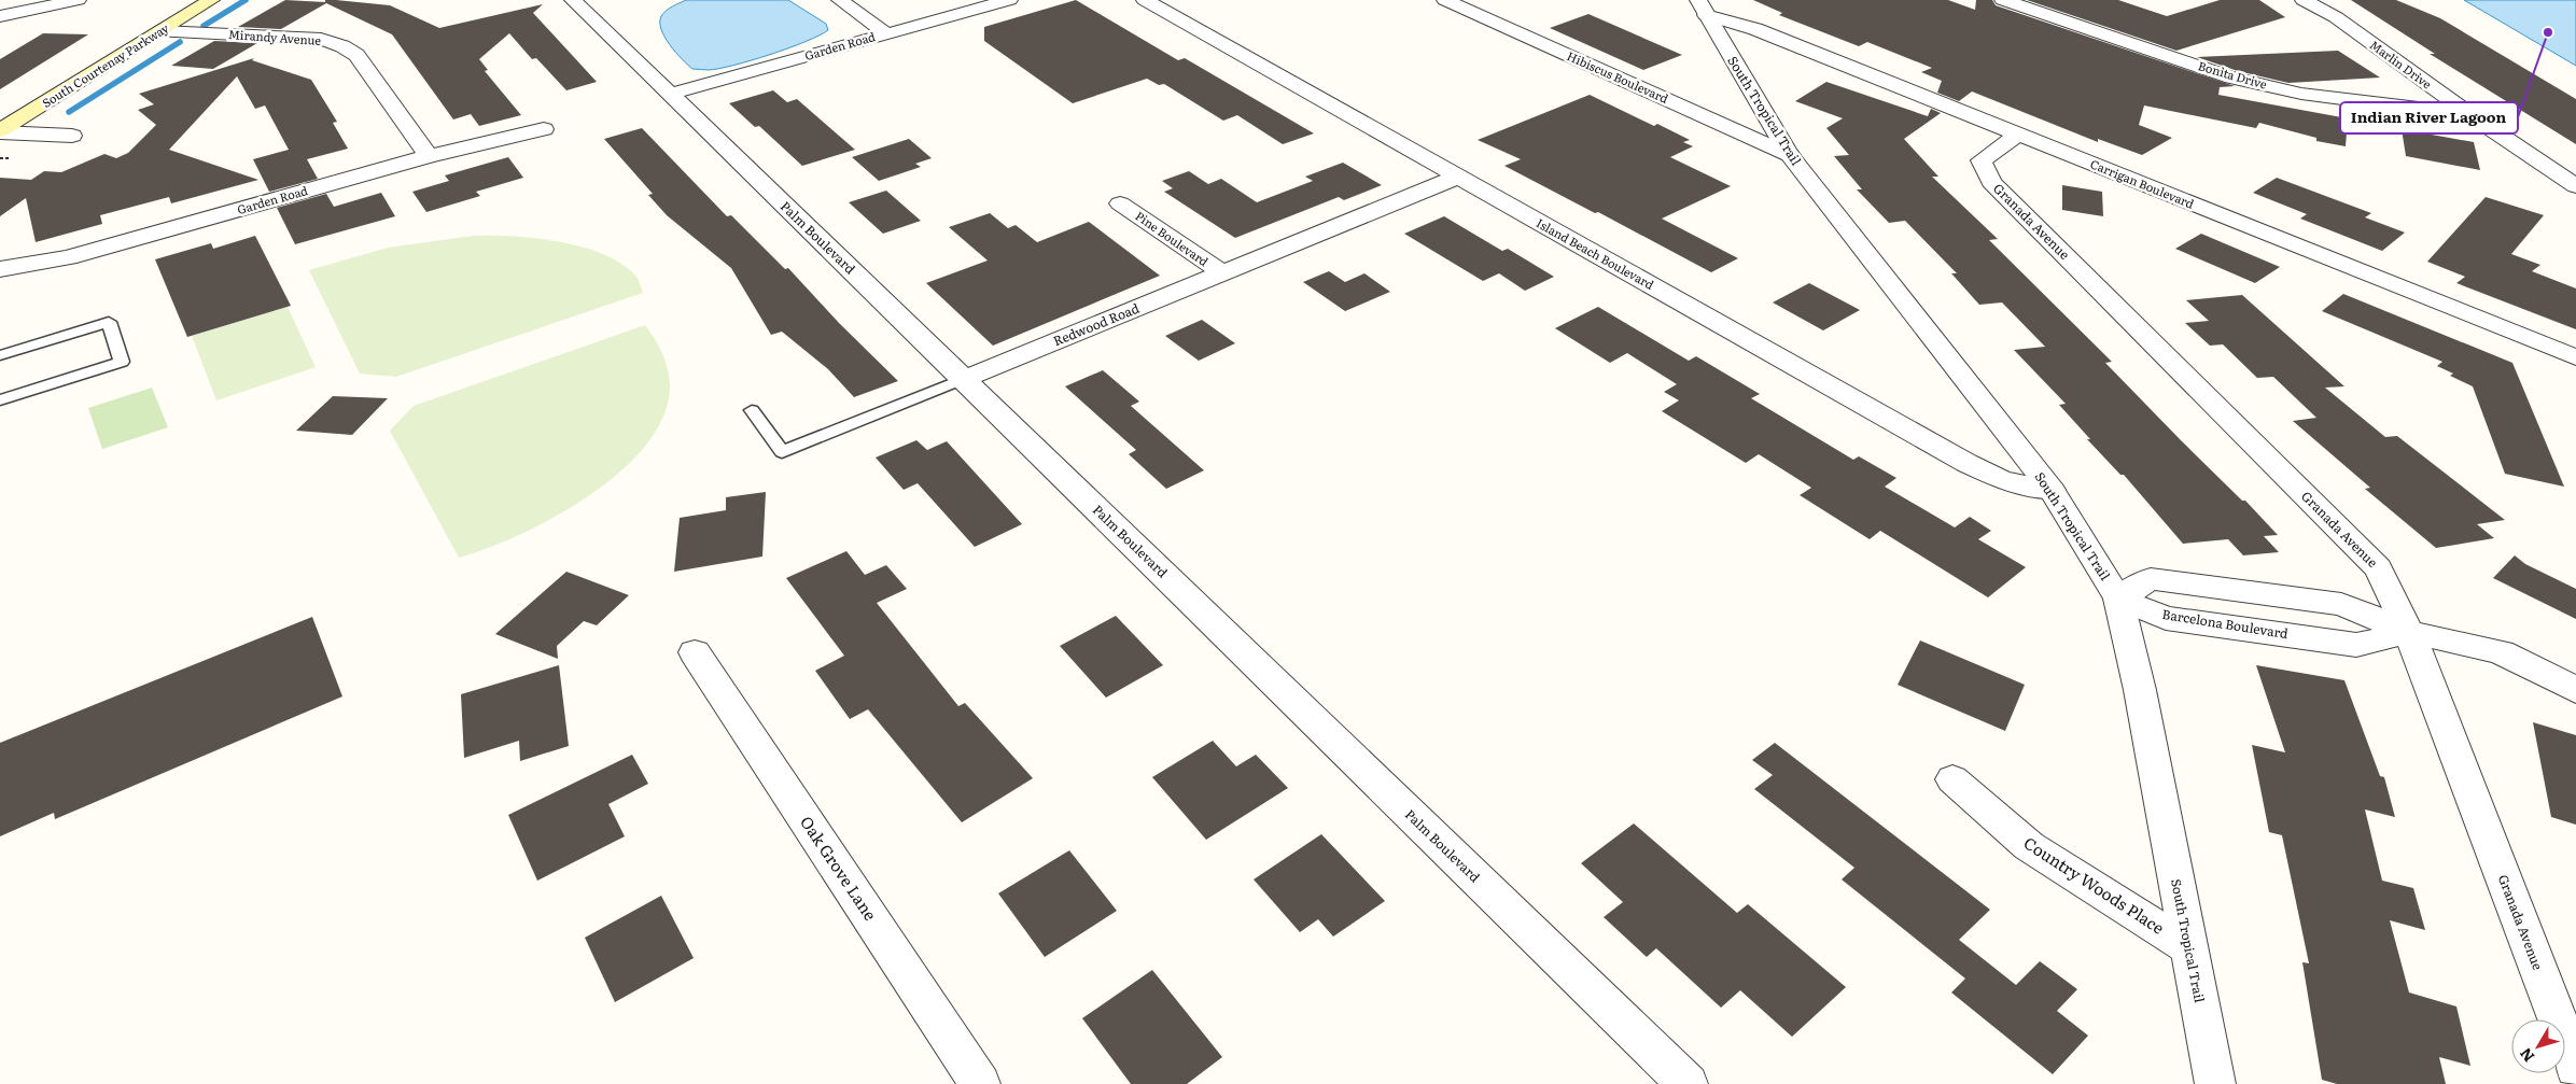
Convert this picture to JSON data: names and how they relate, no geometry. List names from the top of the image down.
{
  "streets": {
    "main road": ["South Courtenay Parkway"],
    "street": [
      "Mirandy Avenue",
      "Garden Road",
      "Marlin Drive",
      "Bonita Drive",
      "Hibiscus Boulevard",
      "South Tropical Trail",
      "Carrigan Boulevard",
      "Granada Avenue",
      "Palm Boulevard",
      "Pine Boulevard",
      "Island Beach Boulevard",
      "Redwood Road",
      "Barcelona Boulevard",
      "Oak Grove Lane",
      "Country Woods Place"
    ]
  },
  "crossings": [
    ["Mirandy Avenue", "Garden Road"],
    ["Mirandy Avenue", "South Courtenay Parkway"],
    ["Garden Road", "Palm Boulevard"],
    ["Marlin Drive", "Bonita Drive"],
    ["Hibiscus Boulevard", "South Tropical Trail"],
    ["South Tropical Trail", "Carrigan Boulevard"],
    ["South Tropical Trail", "Island Beach Boulevard"],
    ["South Tropical Trail", "Barcelona Boulevard"],
    ["South Tropical Trail", "Country Woods Place"],
    ["Carrigan Boulevard", "Granada Avenue"],
    ["Granada Avenue", "Barcelona Boulevard"],
    ["Palm Boulevard", "Redwood Road"],
    ["Pine Boulevard", "Redwood Road"],
    ["Island Beach Boulevard", "Redwood Road"]
  ],
  "places": ["Indian River Lagoon"],
  "north": "bottom left"
}
